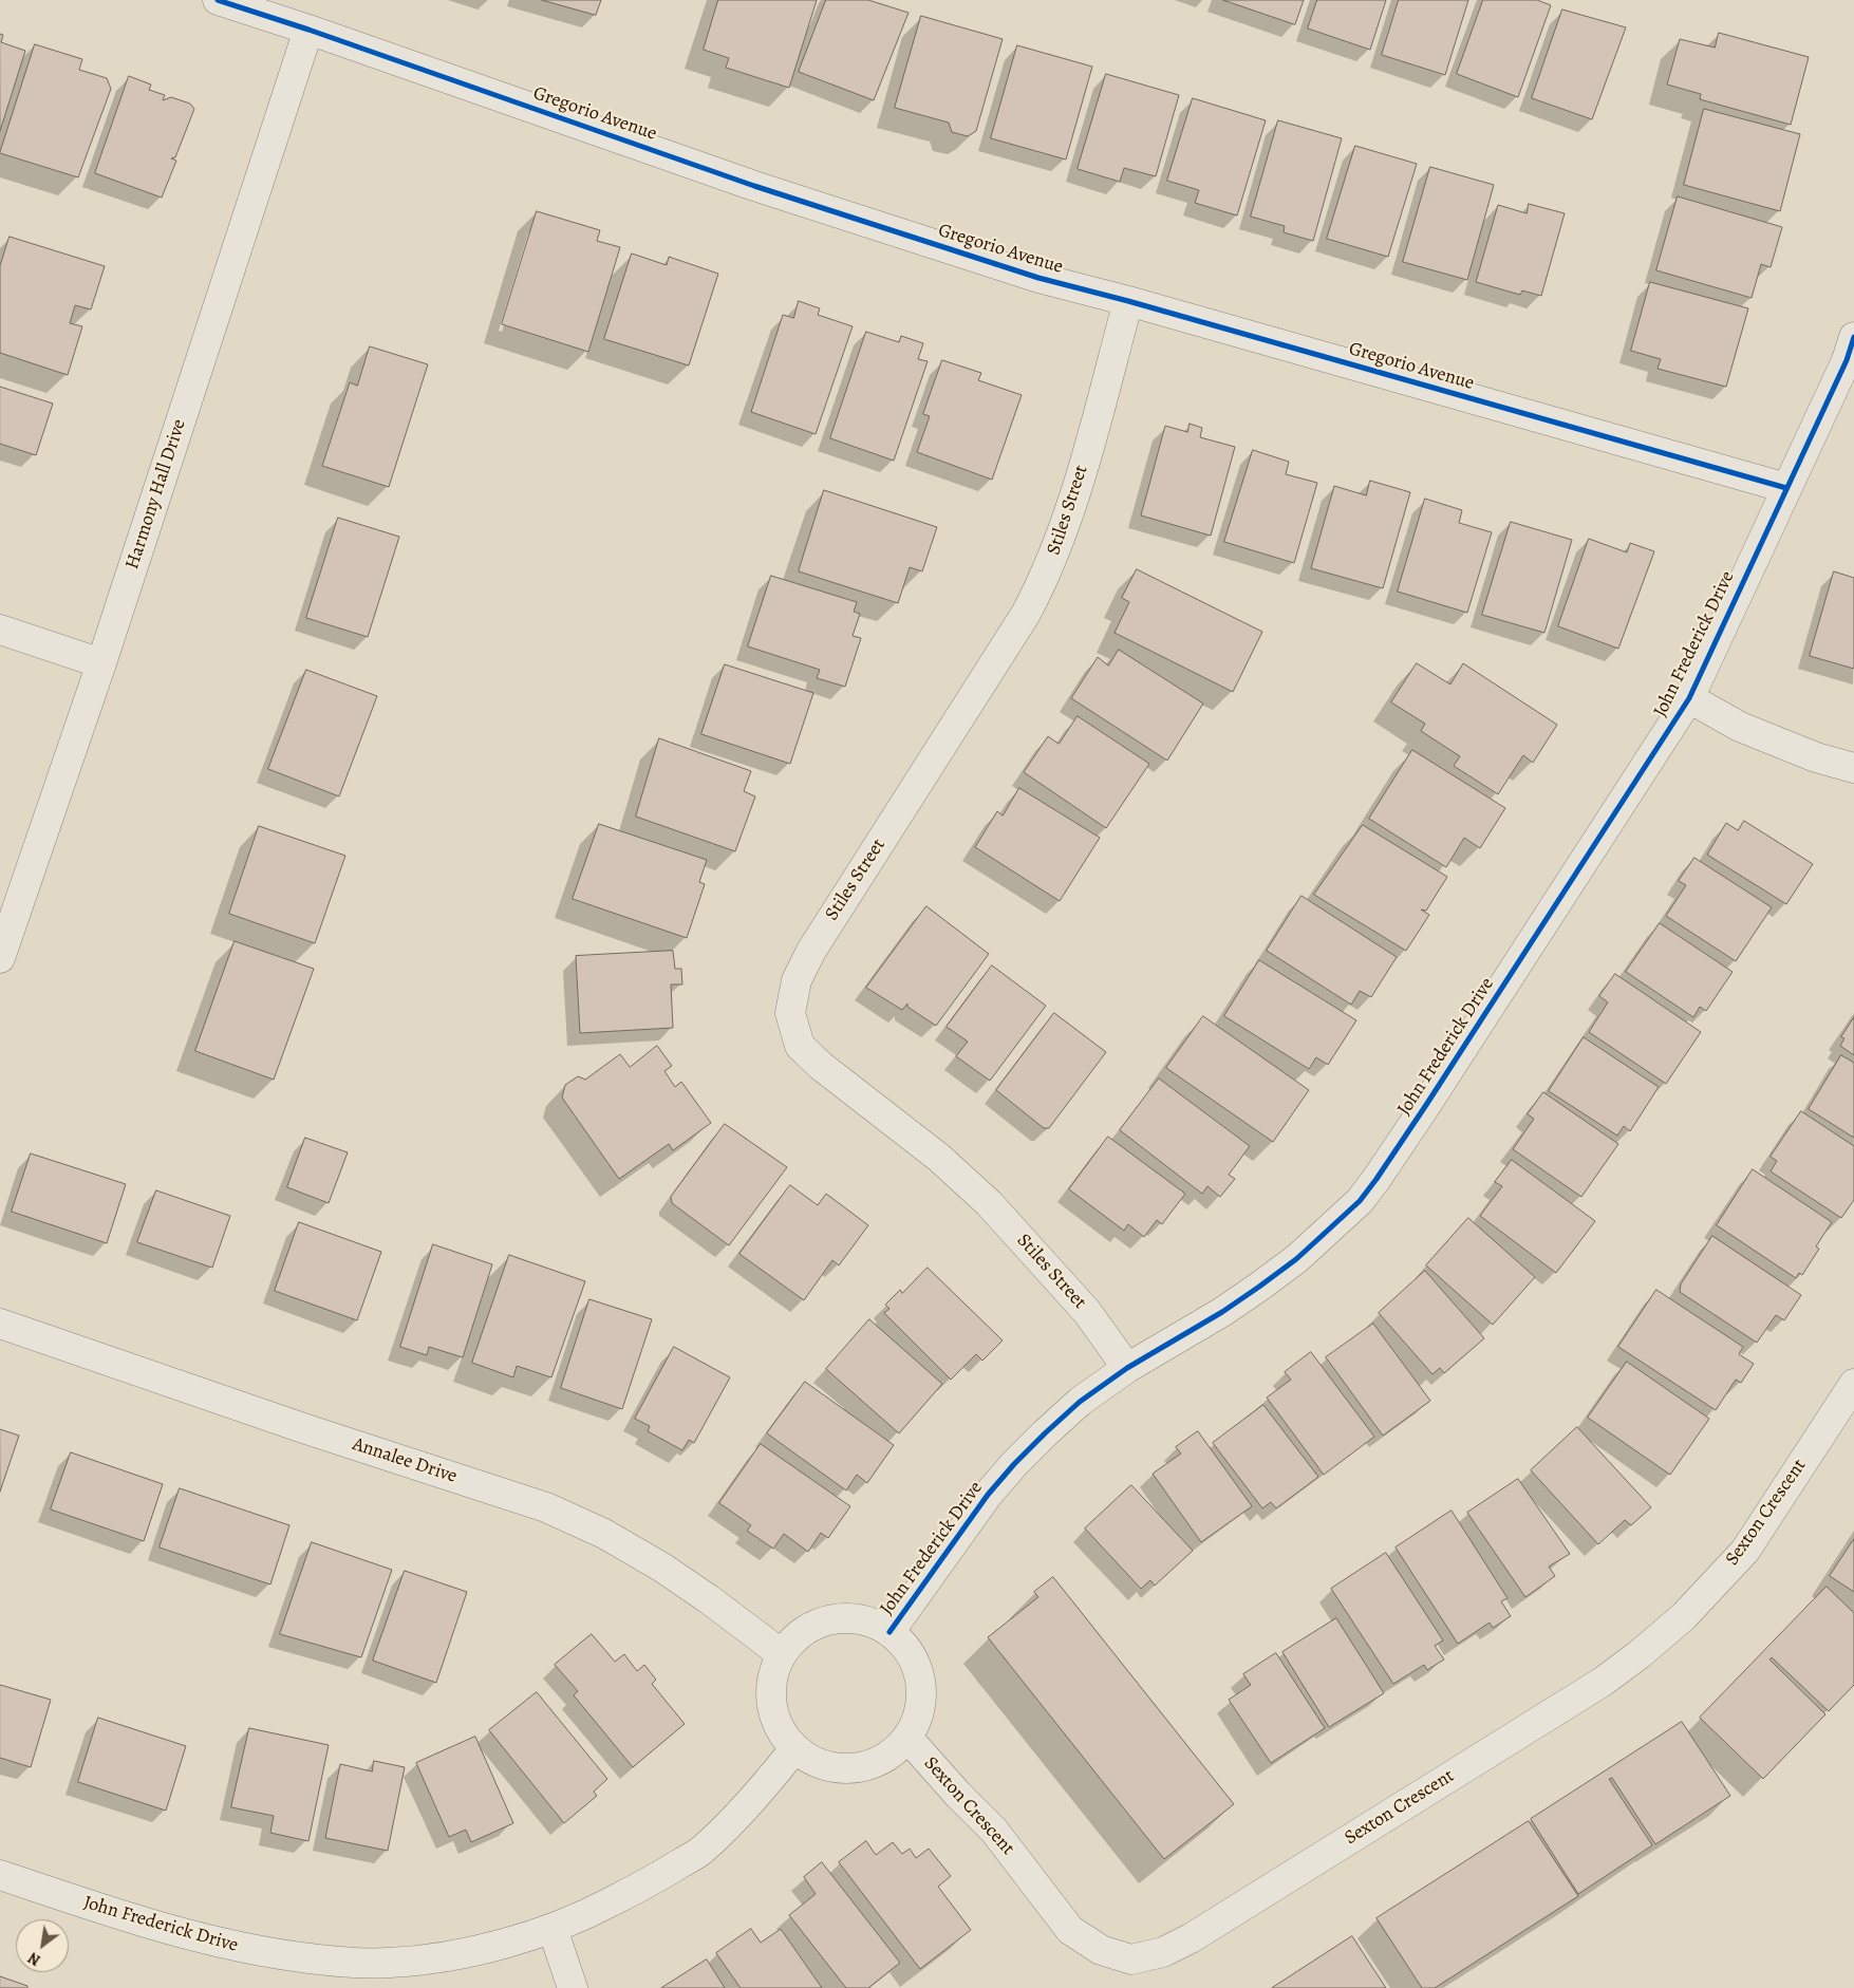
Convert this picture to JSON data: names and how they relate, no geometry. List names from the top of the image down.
{
  "streets": {
    "street": [
      "Gregorio Avenue",
      "Harmony Hall Drive",
      "Stiles Street",
      "John Frederick Drive",
      "Annalee Drive",
      "Sexton Crescent"
    ]
  },
  "crossings": [
    ["Gregorio Avenue", "Harmony Hall Drive"],
    ["Gregorio Avenue", "Stiles Street"],
    ["Gregorio Avenue", "John Frederick Drive"],
    ["Stiles Street", "John Frederick Drive"],
    ["John Frederick Drive", "Annalee Drive"],
    ["John Frederick Drive", "Sexton Crescent"],
    ["Annalee Drive", "Sexton Crescent"]
  ],
  "north": "bottom left"
}
